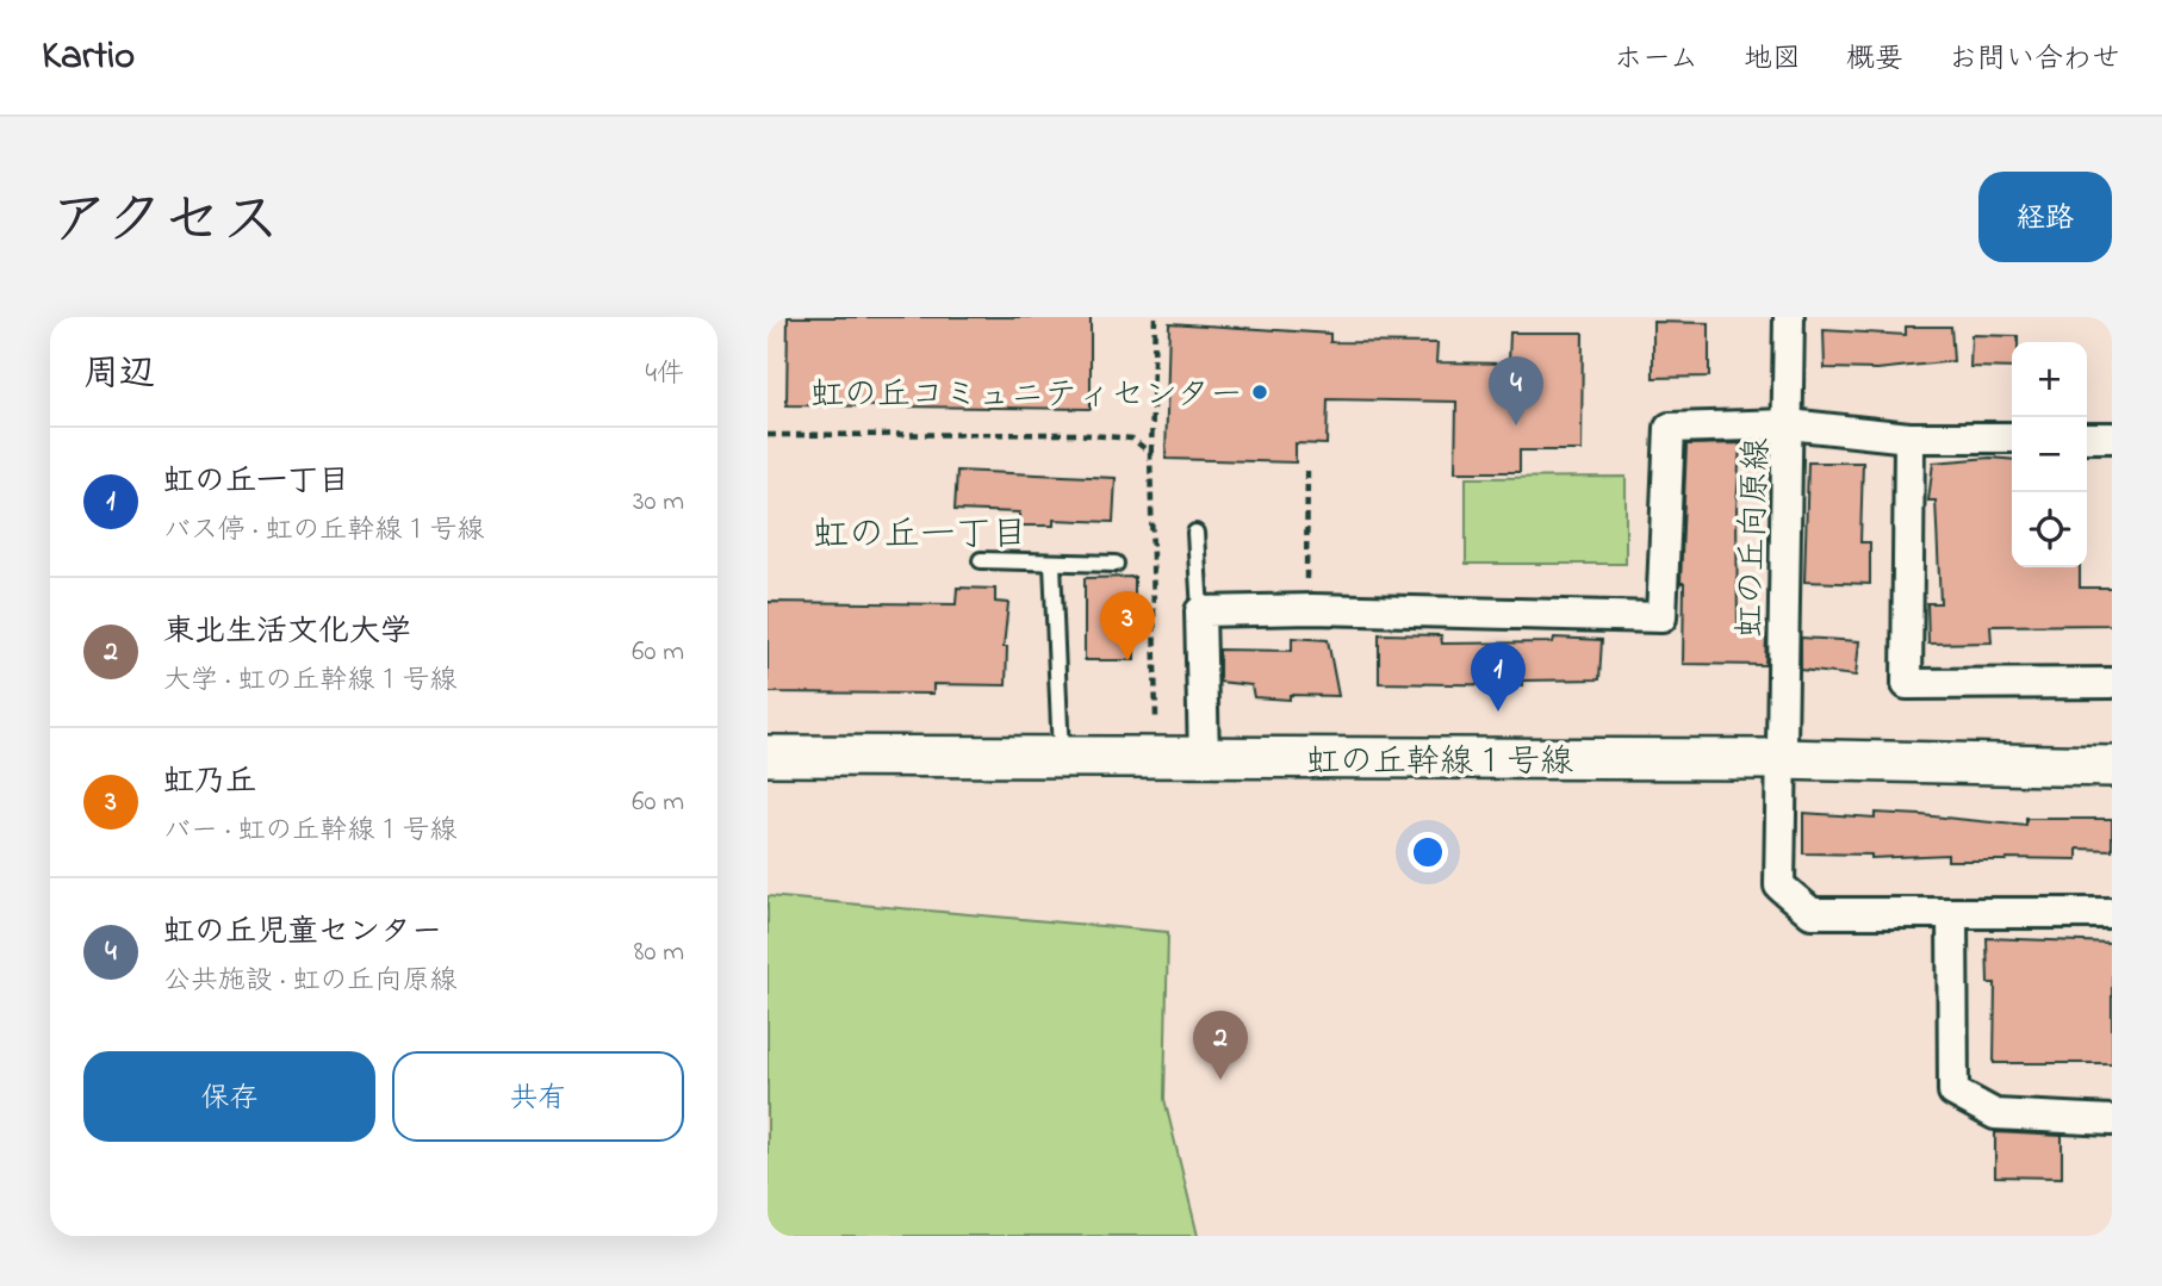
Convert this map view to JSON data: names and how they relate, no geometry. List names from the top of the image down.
{
  "streets": {
    "street": ["虹の丘向原線", "虹の丘幹線１号線"]
  },
  "crossings": [
    ["虹の丘向原線", "虹の丘幹線１号線"]
  ],
  "districts": ["虹の丘一丁目"],
  "places": ["虹の丘コミュニティセンター"],
  "page": {
    "header": "Kartio",
    "nav": [
      "ホーム",
      "地図",
      "概要",
      "お問い合わせ"
    ],
    "title": "アクセス",
    "buttons": [
      "経路",
      ["保存", "共有"]
    ],
    "heading": ["周辺", "4件"],
    "map_buttons": ["+", "−"],
    "pins": [
      "4",
      "3",
      "1",
      "2"
    ],
    "list": [
      {
        "mark": "1",
        "name": "虹の丘一丁目",
        "note": "バス停 · 虹の丘幹線１号線",
        "value": "30 m"
      },
      {
        "mark": "2",
        "name": "東北生活文化大学",
        "note": "大学 · 虹の丘幹線１号線",
        "value": "60 m"
      },
      {
        "mark": "3",
        "name": "虹乃丘",
        "note": "バー · 虹の丘幹線１号線",
        "value": "60 m"
      },
      {
        "mark": "4",
        "name": "虹の丘児童センター",
        "note": "公共施設 · 虹の丘向原線",
        "value": "80 m"
      }
    ]
  }
}
